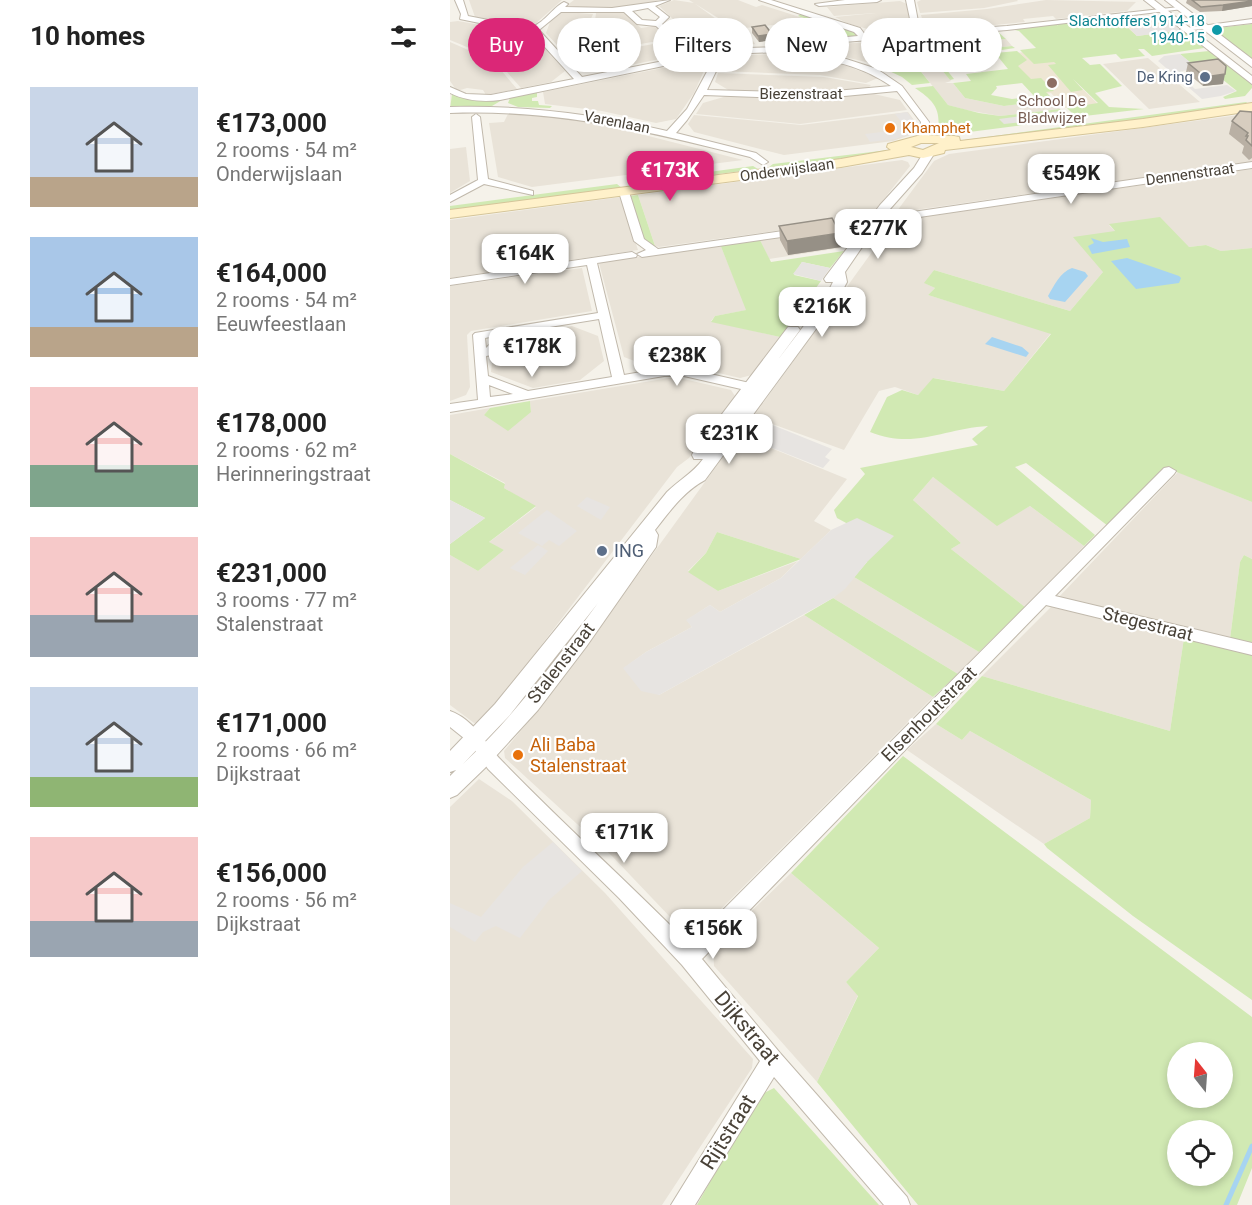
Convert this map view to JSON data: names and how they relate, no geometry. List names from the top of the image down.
{
  "streets": {
    "main road": ["Onderwijslaan"],
    "street": [
      "Biezenstraat",
      "Varenlaan",
      "Dennenstraat",
      "Stegestraat",
      "Stalenstraat",
      "Elsenhoutstraat",
      "Dijkstraat",
      "Rijtstraat"
    ]
  },
  "crossings": [
    ["Varenlaan", "Onderwijslaan"],
    ["Onderwijslaan", "Stalenstraat"],
    ["Dennenstraat", "Stalenstraat"],
    ["Stegestraat", "Elsenhoutstraat"],
    ["Stalenstraat", "Dijkstraat"],
    ["Elsenhoutstraat", "Dijkstraat"],
    ["Dijkstraat", "Rijtstraat"]
  ],
  "places": [
    "Slachtoffers1914-18 1940-15",
    "De Kring",
    "School De Bladwijzer",
    "Khamphet",
    "ING",
    "Ali Baba Stalenstraat"
  ],
  "north": "top",
  "page": {
    "heading": "10 homes",
    "chip": [
      "Buy",
      "Rent",
      "Filters",
      "New",
      "Apartment"
    ],
    "list": [
      {
        "name": "€173,000",
        "note": "2 rooms · 54 m² · Onderwijslaan"
      },
      {
        "name": "€164,000",
        "note": "2 rooms · 54 m² · Eeuwfeestlaan"
      },
      {
        "name": "€178,000",
        "note": "2 rooms · 62 m² · Herinneringstraat"
      },
      {
        "name": "€231,000",
        "note": "3 rooms · 77 m² · Stalenstraat"
      },
      {
        "name": "€171,000",
        "note": "2 rooms · 66 m² · Dijkstraat"
      },
      {
        "name": "€156,000",
        "note": "2 rooms · 56 m² · Dijkstraat"
      }
    ],
    "price": [
      "€173K",
      "€549K",
      "€277K",
      "€164K",
      "€216K",
      "€178K",
      "€238K",
      "€231K",
      "€171K",
      "€156K"
    ]
  }
}
